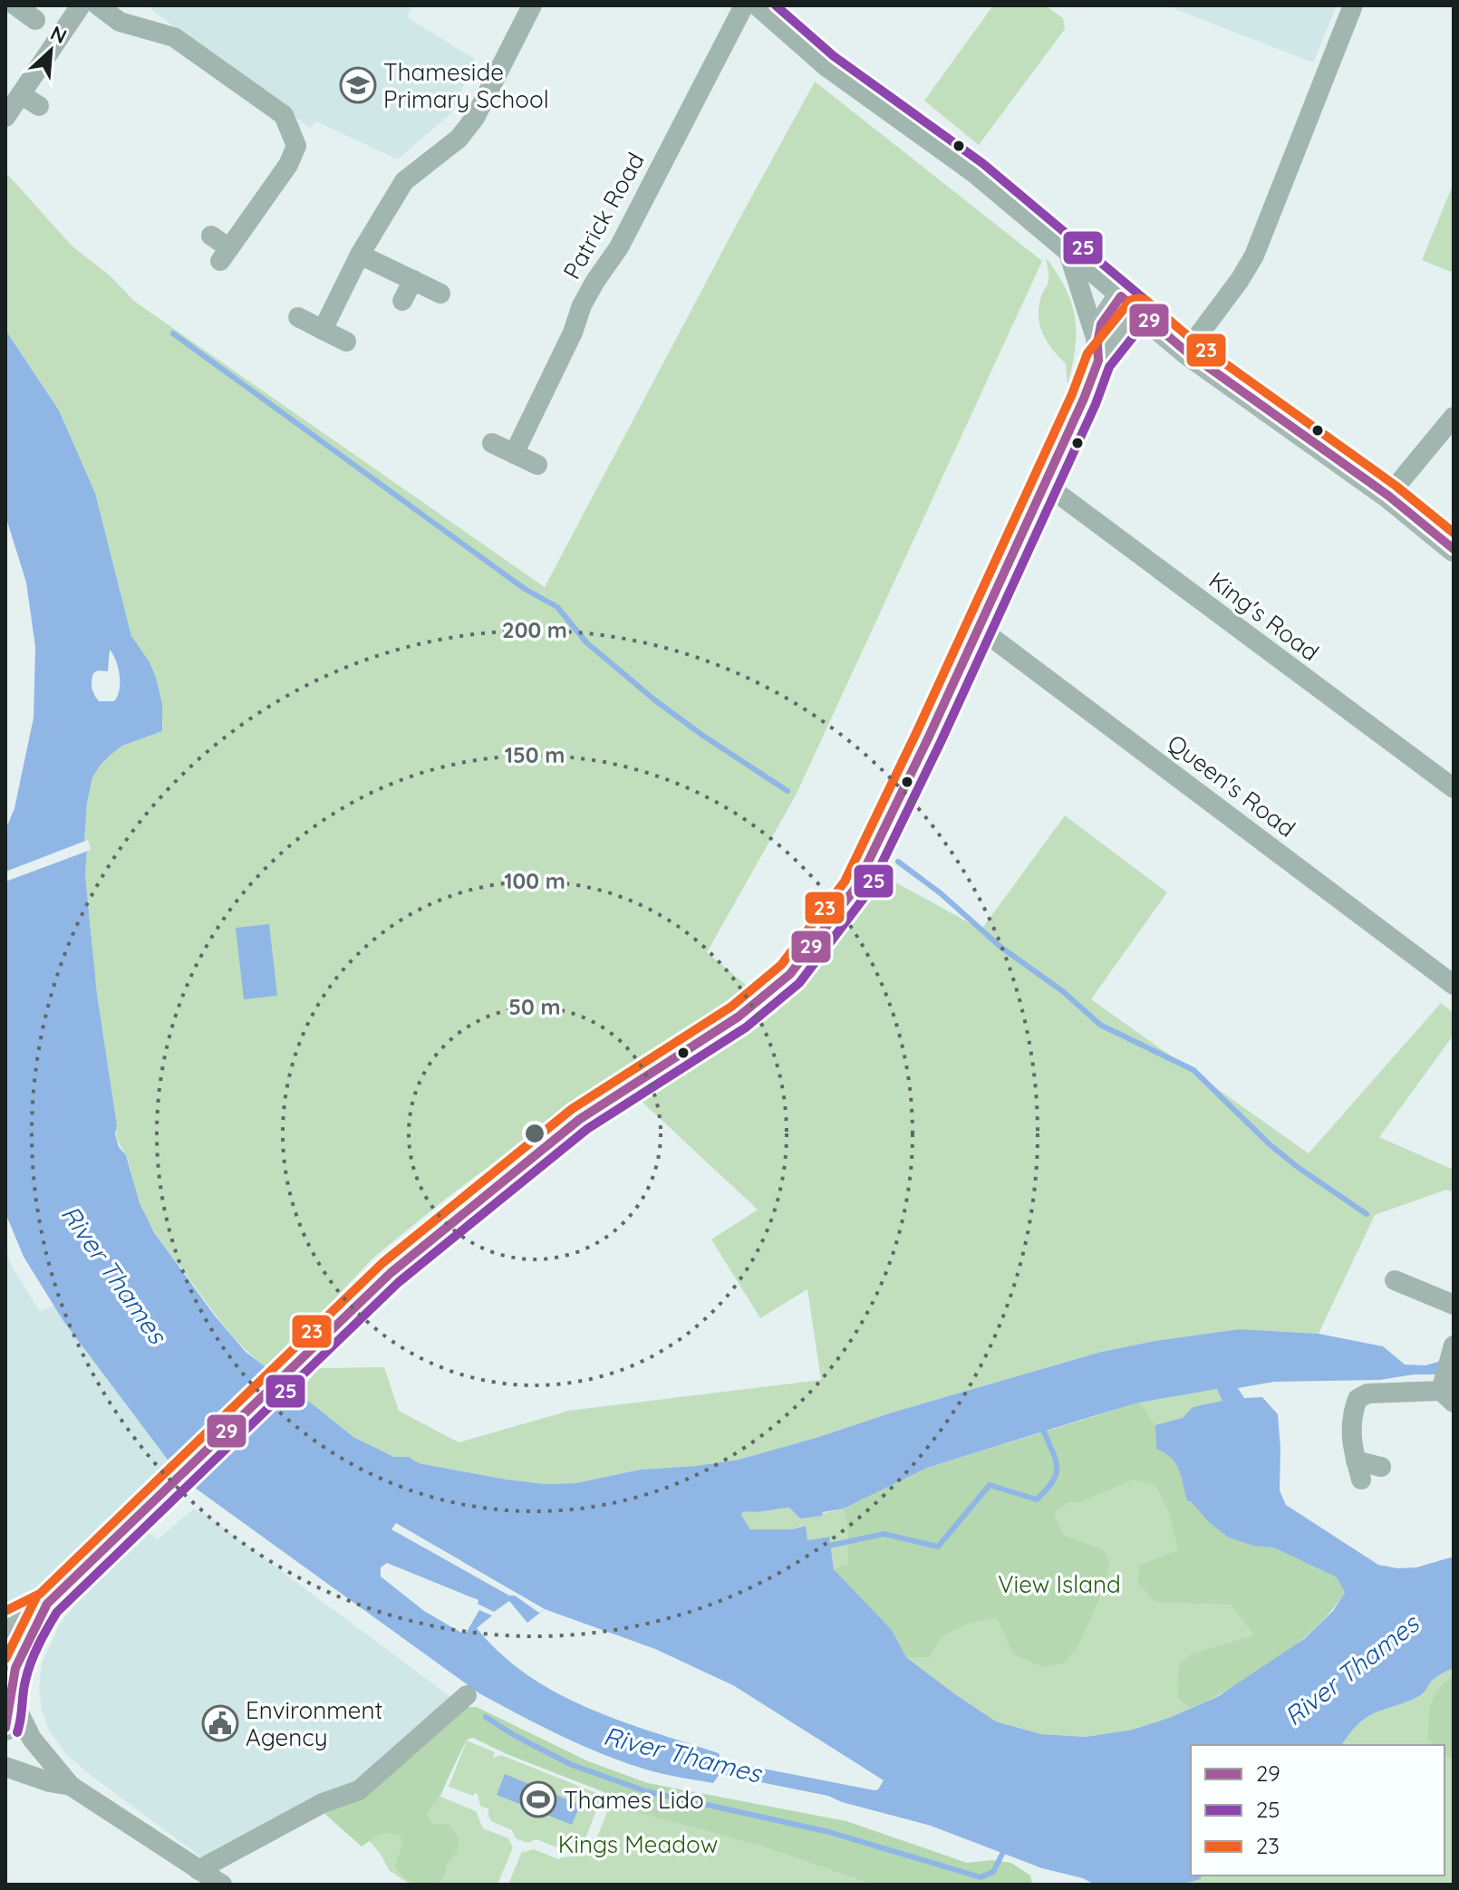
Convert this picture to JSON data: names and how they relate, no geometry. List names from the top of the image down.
{
  "streets": {
    "street": ["Patrick Road", "King's Road", "Queen's Road"]
  },
  "water": ["River Thames"],
  "parks": ["View Island", "Kings Meadow"],
  "places": {
    "school or university": ["Thameside Primary School"],
    "public building": ["Environment Agency"],
    "sports": ["Thames Lido"]
  },
  "lines": ["transit line 25", "transit line 29", "transit line 23"],
  "legend": ["29", "25", "23"],
  "north": "top right",
  "rings": [
    "200 m",
    "150 m",
    "100 m",
    "50 m"
  ]
}
